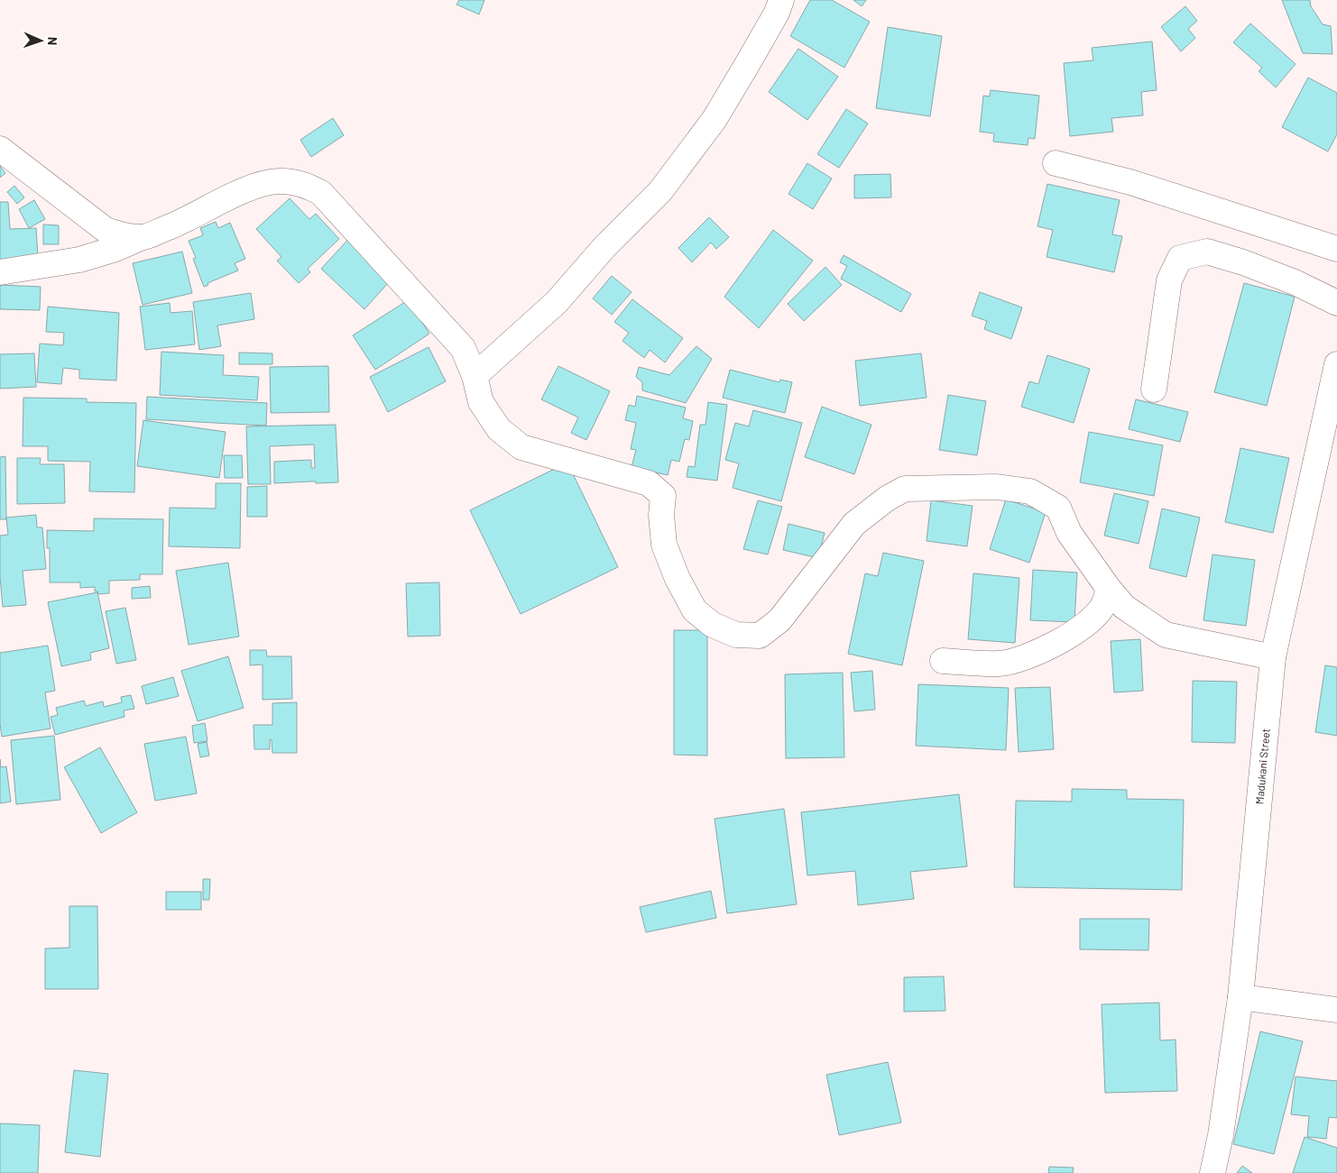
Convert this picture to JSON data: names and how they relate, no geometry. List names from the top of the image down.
{
  "streets": {
    "street": ["Madukani Street"]
  },
  "north": "right"
}
